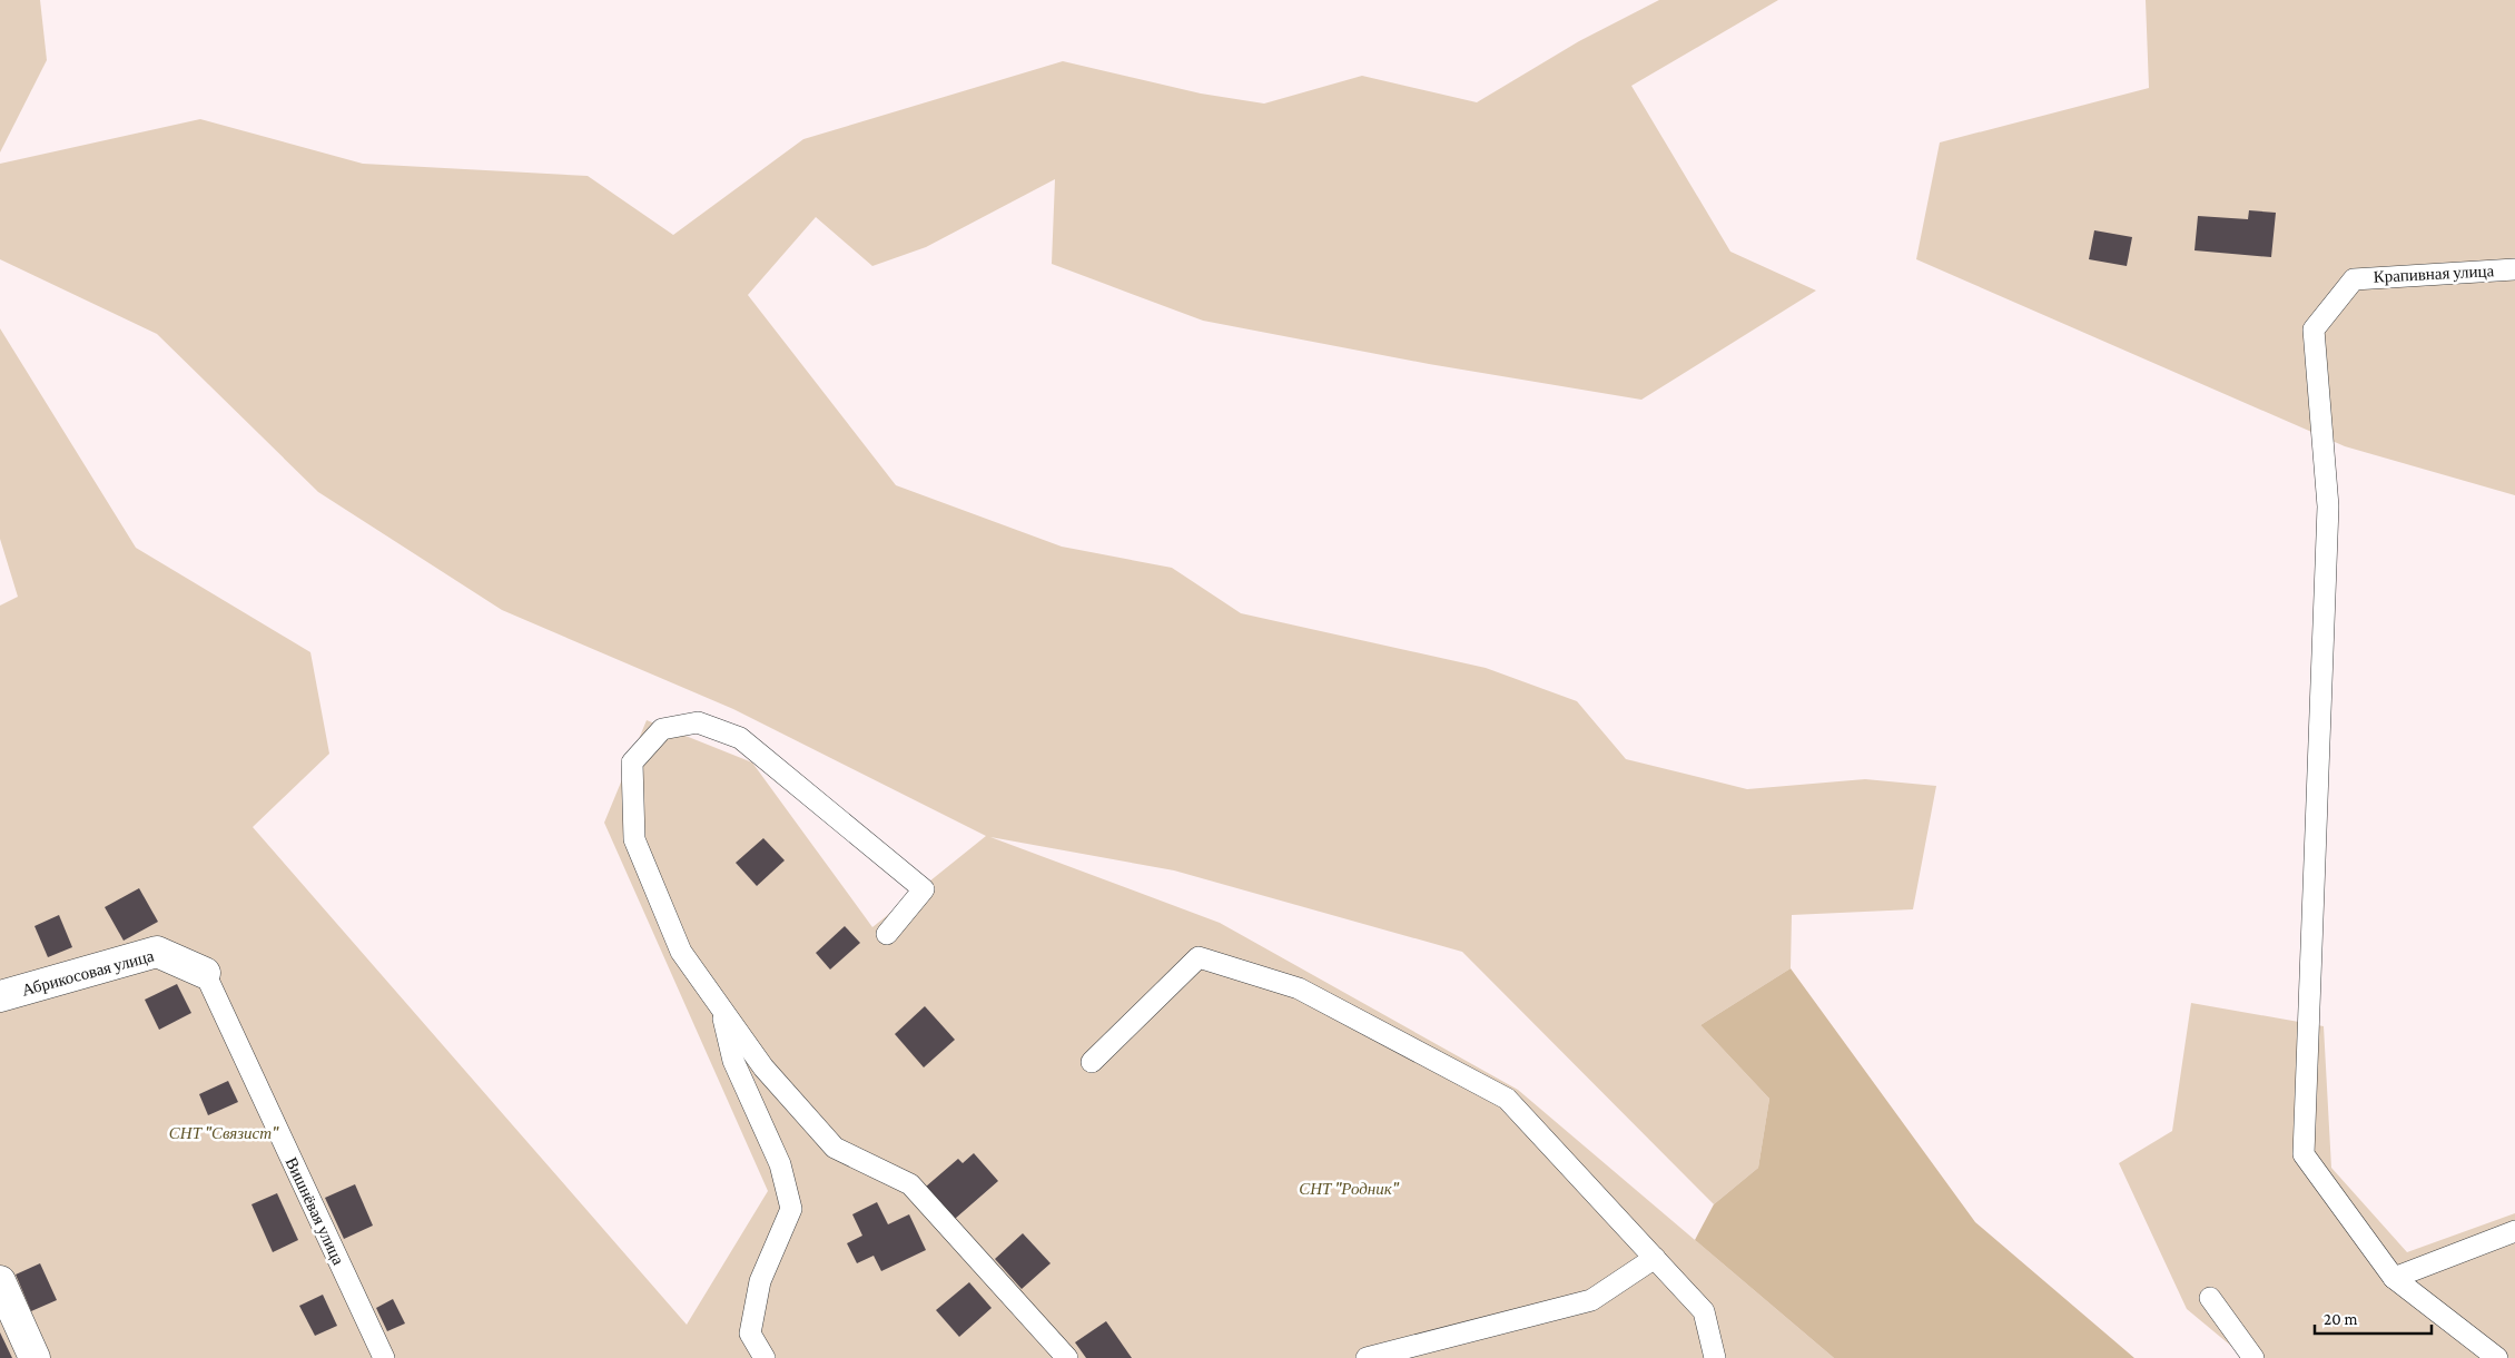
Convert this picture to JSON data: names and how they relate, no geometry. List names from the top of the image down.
{
  "streets": {
    "street": ["Абрикосовая улица"],
    "lane": ["Крапивная улица", "Вишнёвая улица"]
  },
  "crossings": [
    ["Абрикосовая улица", "Вишнёвая улица"]
  ],
  "parks": ["СНТ \"Связист\"", "СНТ \"Родник\""],
  "scale_bar": "20 m"
}
